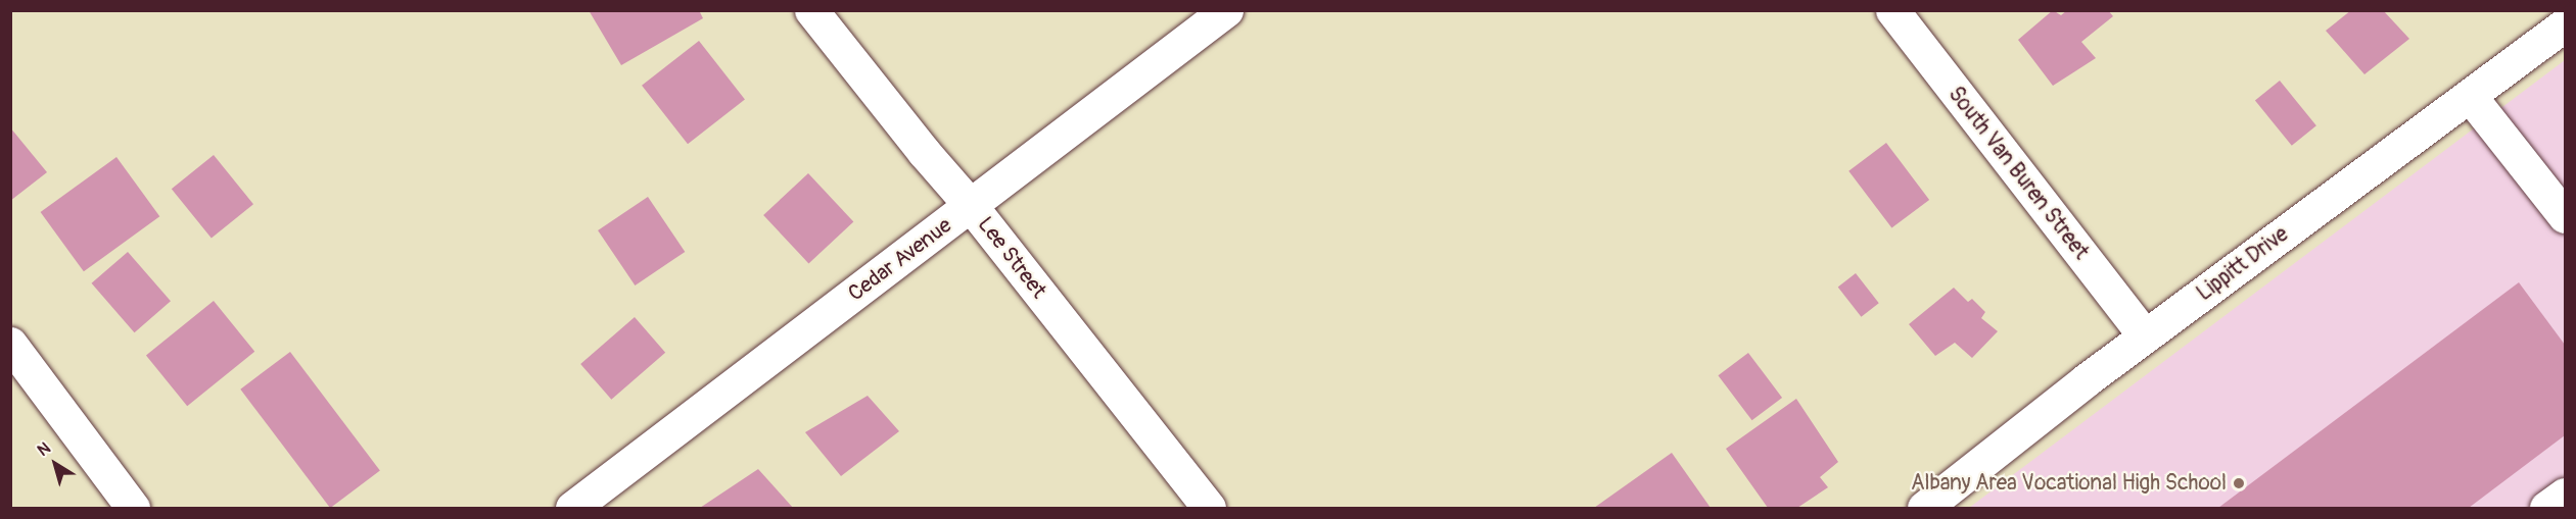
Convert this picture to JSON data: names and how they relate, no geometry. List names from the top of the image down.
{
  "streets": {
    "street": [
      "South Van Buren Street",
      "Lee Street",
      "Cedar Avenue",
      "Lippitt Drive"
    ]
  },
  "crossings": [
    ["South Van Buren Street", "Lippitt Drive"],
    ["Lee Street", "Cedar Avenue"]
  ],
  "places": ["Albany Area Vocational High School"],
  "north": "top left"
}
